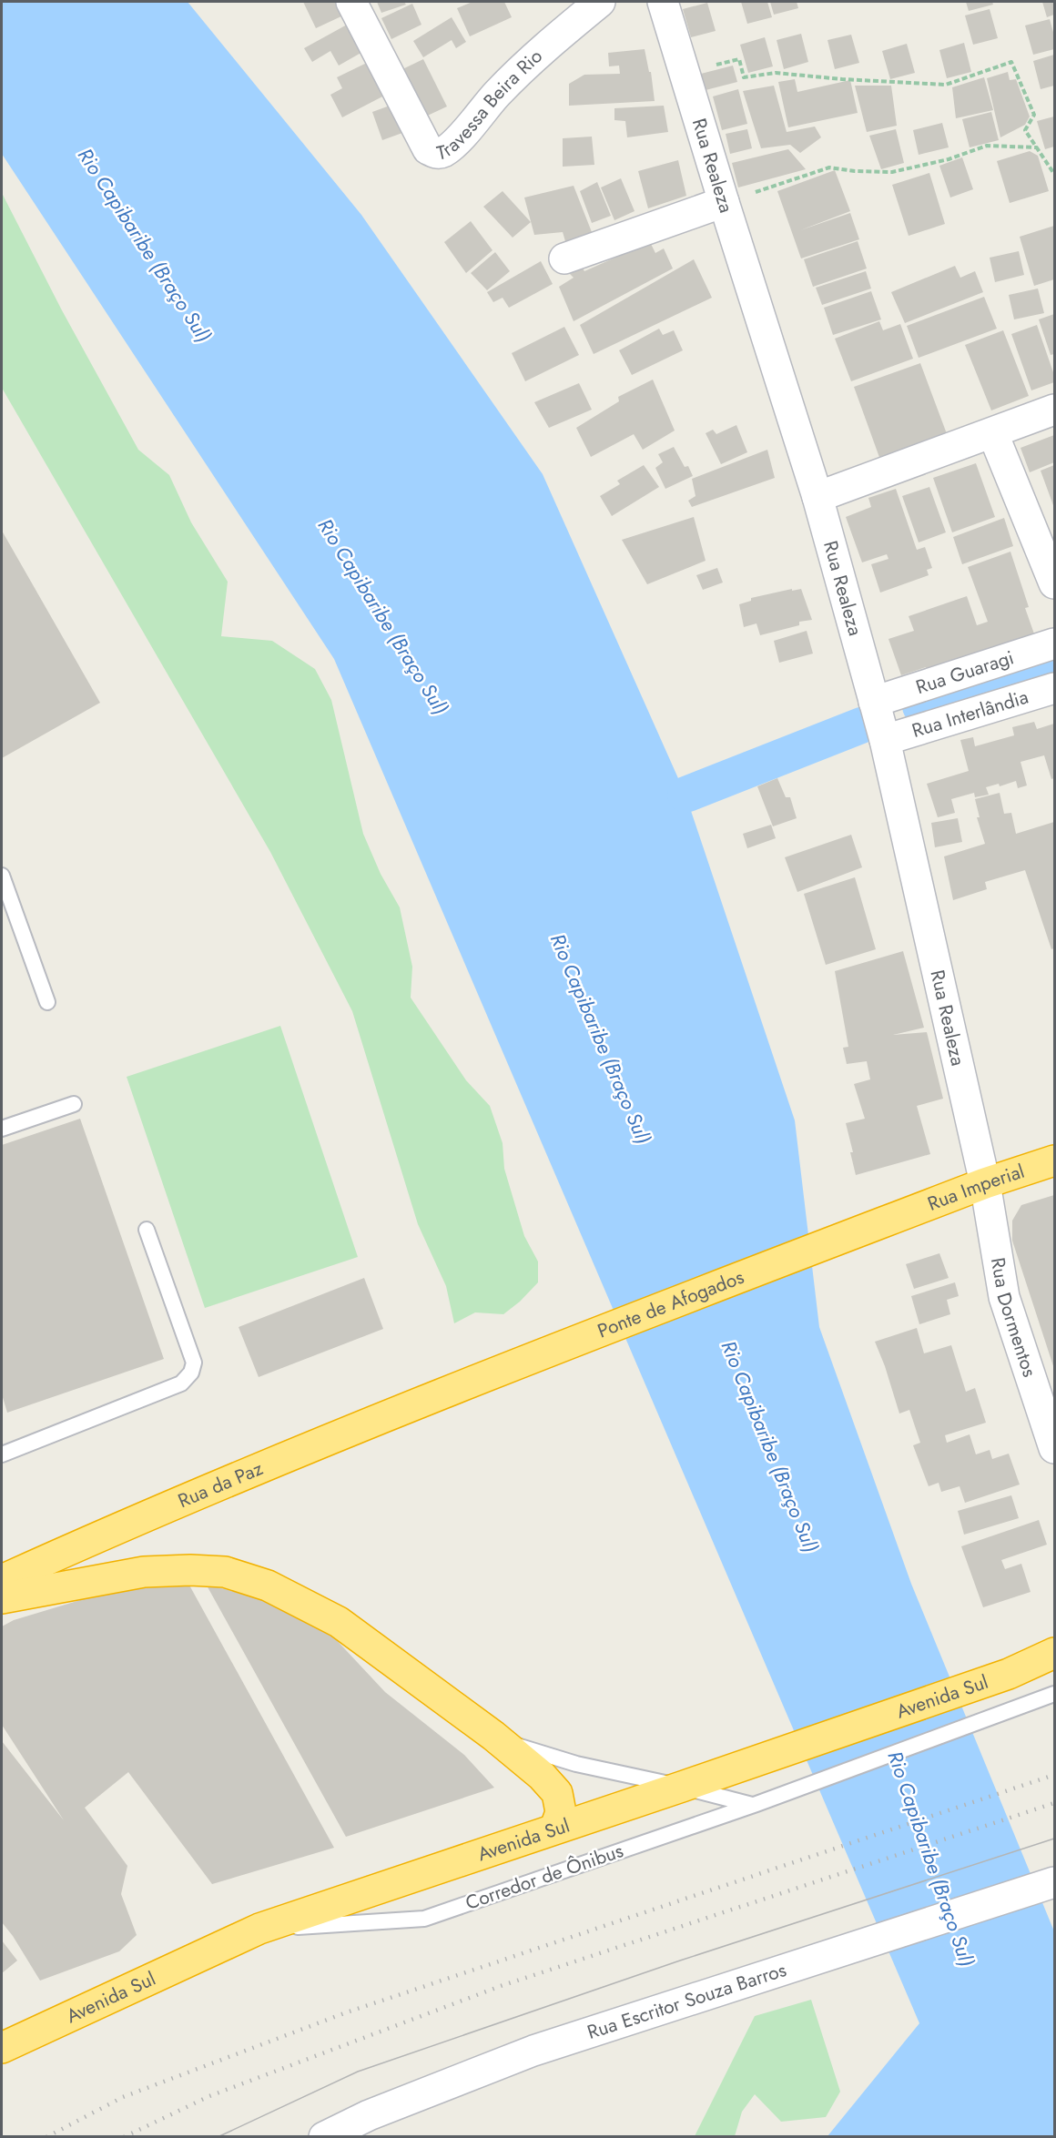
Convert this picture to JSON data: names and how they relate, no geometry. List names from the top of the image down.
{
  "streets": {
    "highway": [
      "Rua Imperial",
      "Ponte de Afogados",
      "Rua da Paz",
      "Avenida Sul"
    ],
    "street": [
      "Travessa Beira Rio",
      "Rua Realeza",
      "Rua Guaragi",
      "Rua Interlândia",
      "Rua Dormentos",
      "Rua Escritor Souza Barros"
    ],
    "lane": ["Corredor de Ônibus"]
  },
  "crossings": [
    ["Rua Realeza", "Rua Guaragi"],
    ["Rua Realeza", "Rua Interlândia"],
    ["Rua Realeza", "Rua Imperial"],
    ["Rua Realeza", "Rua Dormentos"],
    ["Rua Imperial", "Ponte de Afogados"],
    ["Rua Imperial", "Rua Dormentos"],
    ["Ponte de Afogados", "Rua da Paz"],
    ["Avenida Sul", "Corredor de Ônibus"]
  ],
  "water": ["Rio Capibaribe (Braço Sul)"]
}
